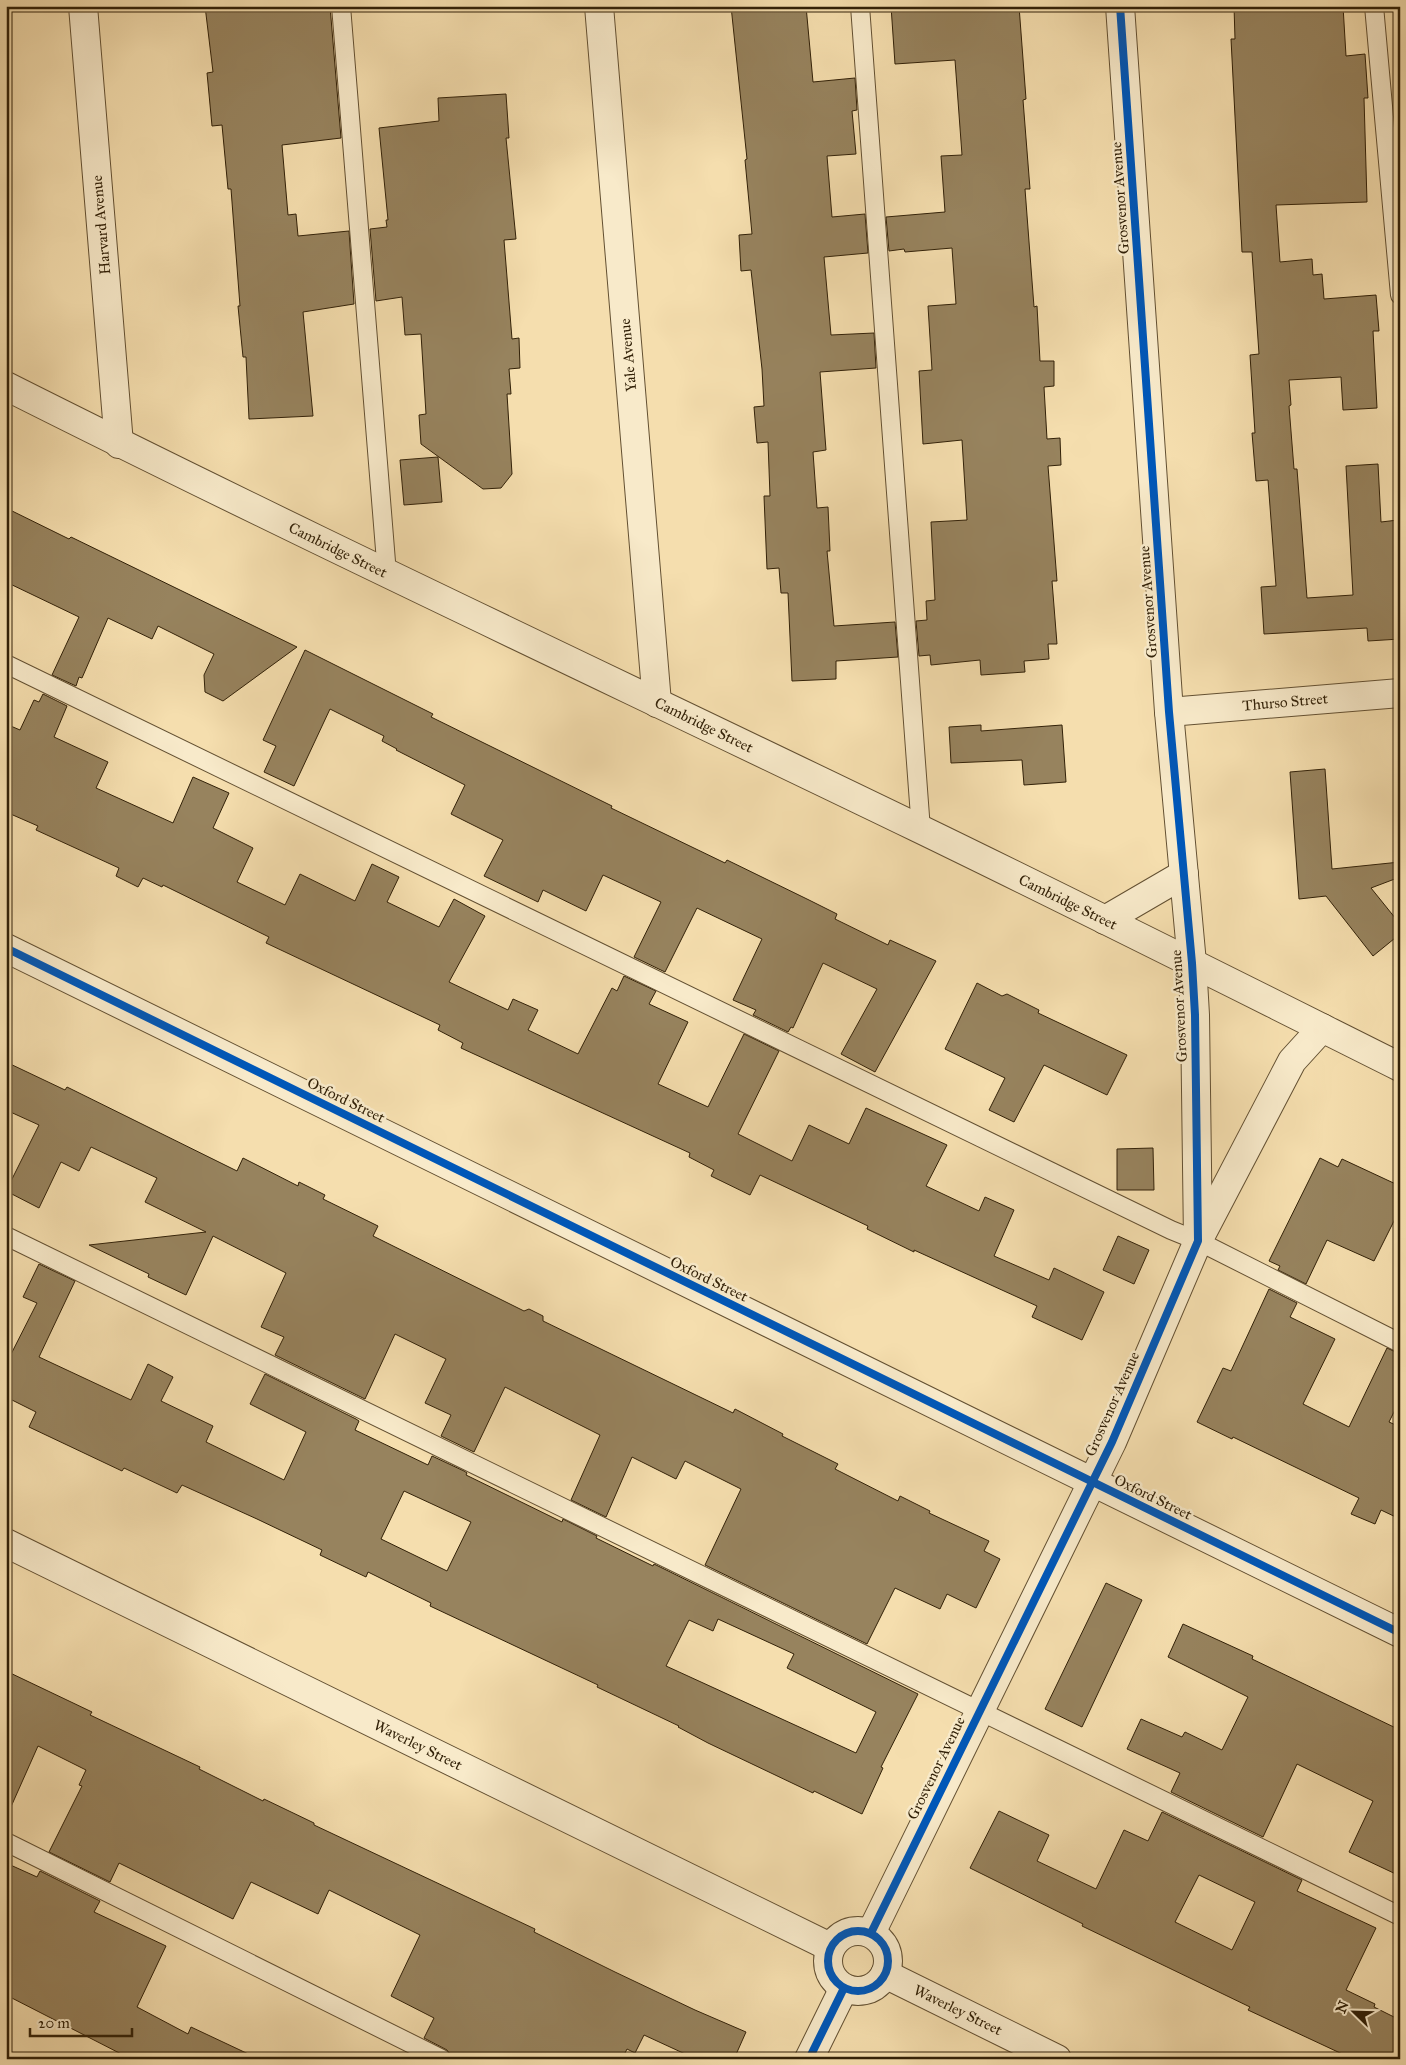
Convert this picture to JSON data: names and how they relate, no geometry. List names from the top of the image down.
{
  "streets": {
    "street": [
      "Grosvenor Avenue",
      "Harvard Avenue",
      "Yale Avenue",
      "Cambridge Street",
      "Thurso Street",
      "Oxford Street",
      "Waverley Street"
    ]
  },
  "crossings": [
    ["Grosvenor Avenue", "Cambridge Street"],
    ["Grosvenor Avenue", "Thurso Street"],
    ["Grosvenor Avenue", "Oxford Street"],
    ["Grosvenor Avenue", "Waverley Street"],
    ["Harvard Avenue", "Cambridge Street"],
    ["Yale Avenue", "Cambridge Street"]
  ],
  "scale_bar": "20 m",
  "north": "top left"
}
